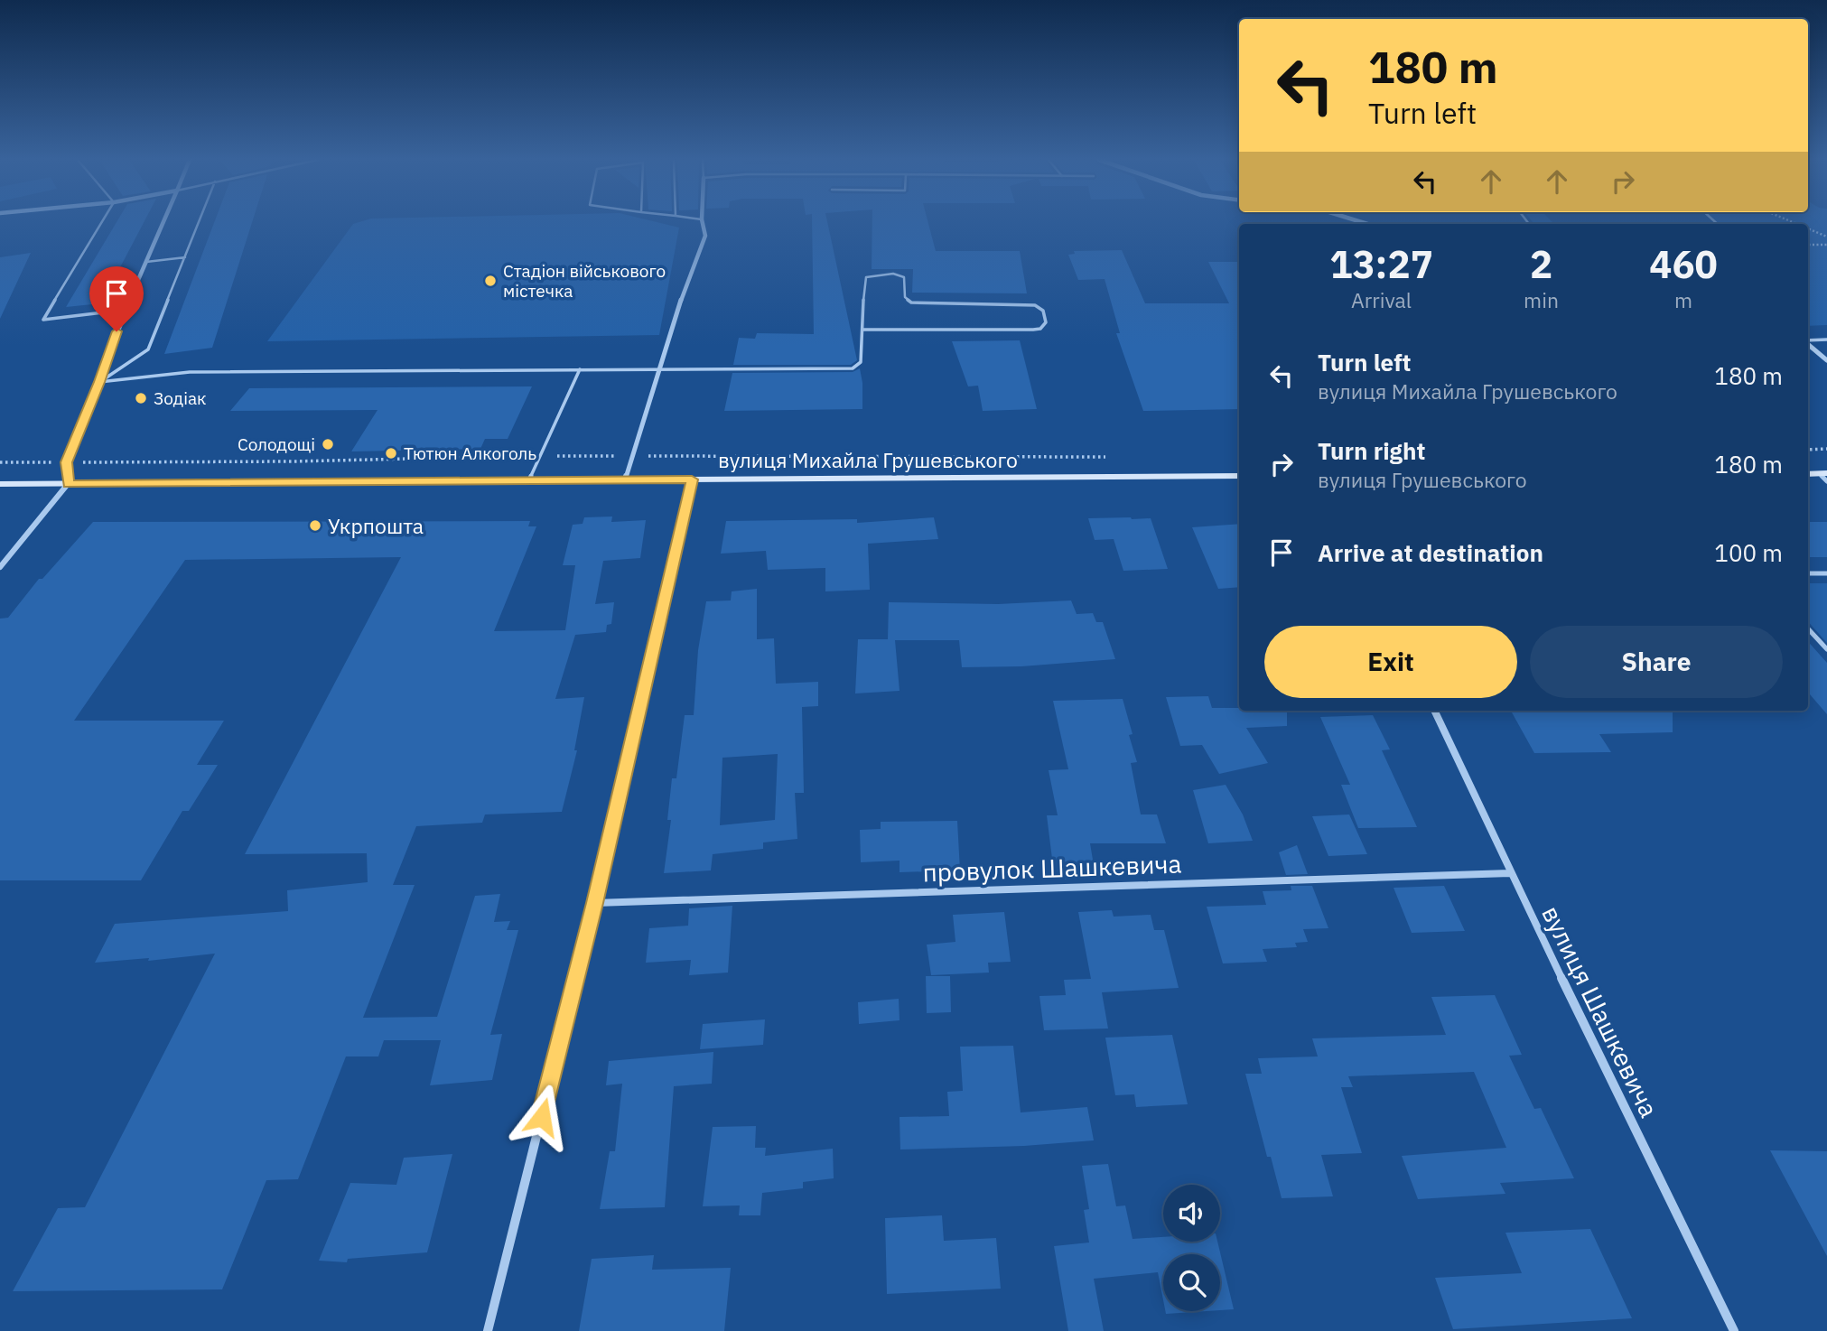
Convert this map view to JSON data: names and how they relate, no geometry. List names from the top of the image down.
{
  "streets": {
    "main road": ["вулиця Михайла Грушевського"],
    "street": ["провулок Шашкевича", "вулиця Шашкевича"]
  },
  "crossings": [
    ["провулок Шашкевича", "вулиця Шашкевича"]
  ],
  "places": [
    "Стадіон військового містечка",
    "Зодіак",
    "Солодощі",
    "Тютюн Алкоголь",
    "Укрпошта"
  ],
  "page": {
    "turn": ["180 m", "Turn left"],
    "eta": [
      "13:27",
      "Arrival",
      "2",
      "min",
      "460",
      "m"
    ],
    "list": [
      {
        "name": "Turn left",
        "note": "вулиця Михайла Грушевського",
        "value": "180 m"
      },
      {
        "name": "Turn right",
        "note": "вулиця Грушевського",
        "value": "180 m"
      },
      {
        "name": "Arrive at destination",
        "value": "100 m"
      }
    ],
    "buttons": ["Exit", "Share"]
  }
}
